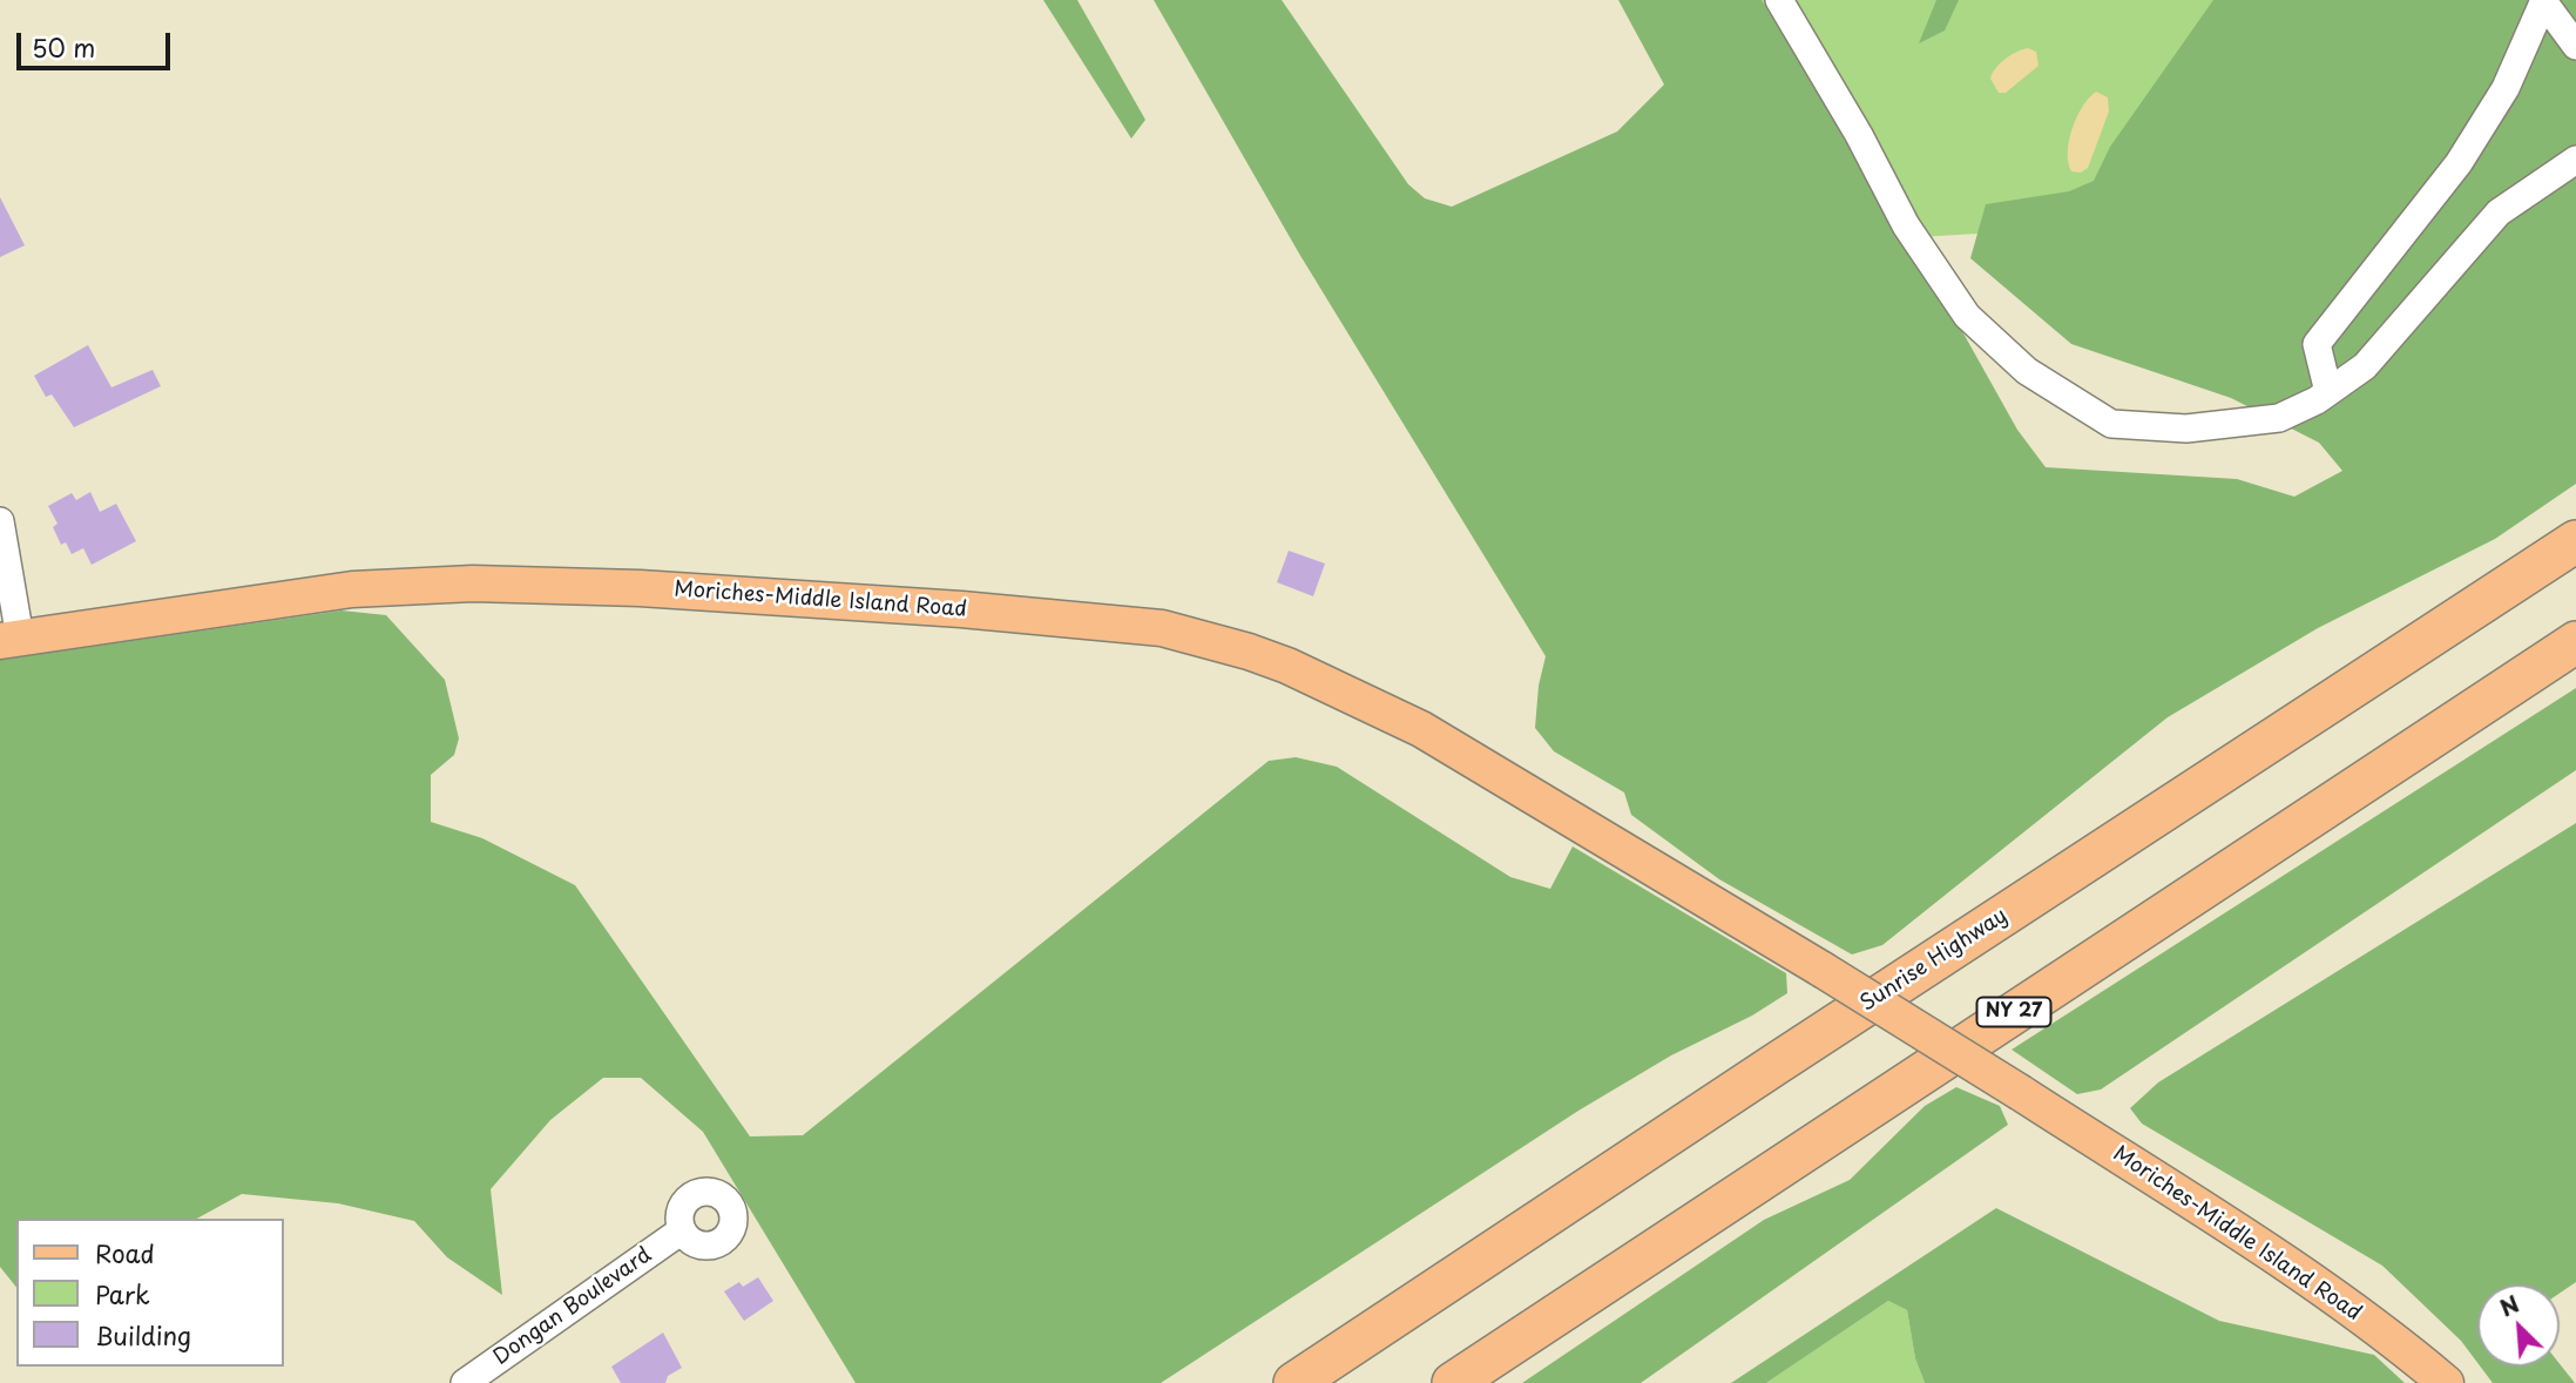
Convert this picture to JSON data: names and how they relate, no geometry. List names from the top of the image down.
{
  "streets": {
    "highway": ["Sunrise Highway", "NY 27"],
    "main road": ["Moriches-Middle Island Road"],
    "street": ["Dongan Boulevard"]
  },
  "legend": ["Road", "Park", "Building"],
  "scale_bar": "50 m",
  "north": "top left"
}
